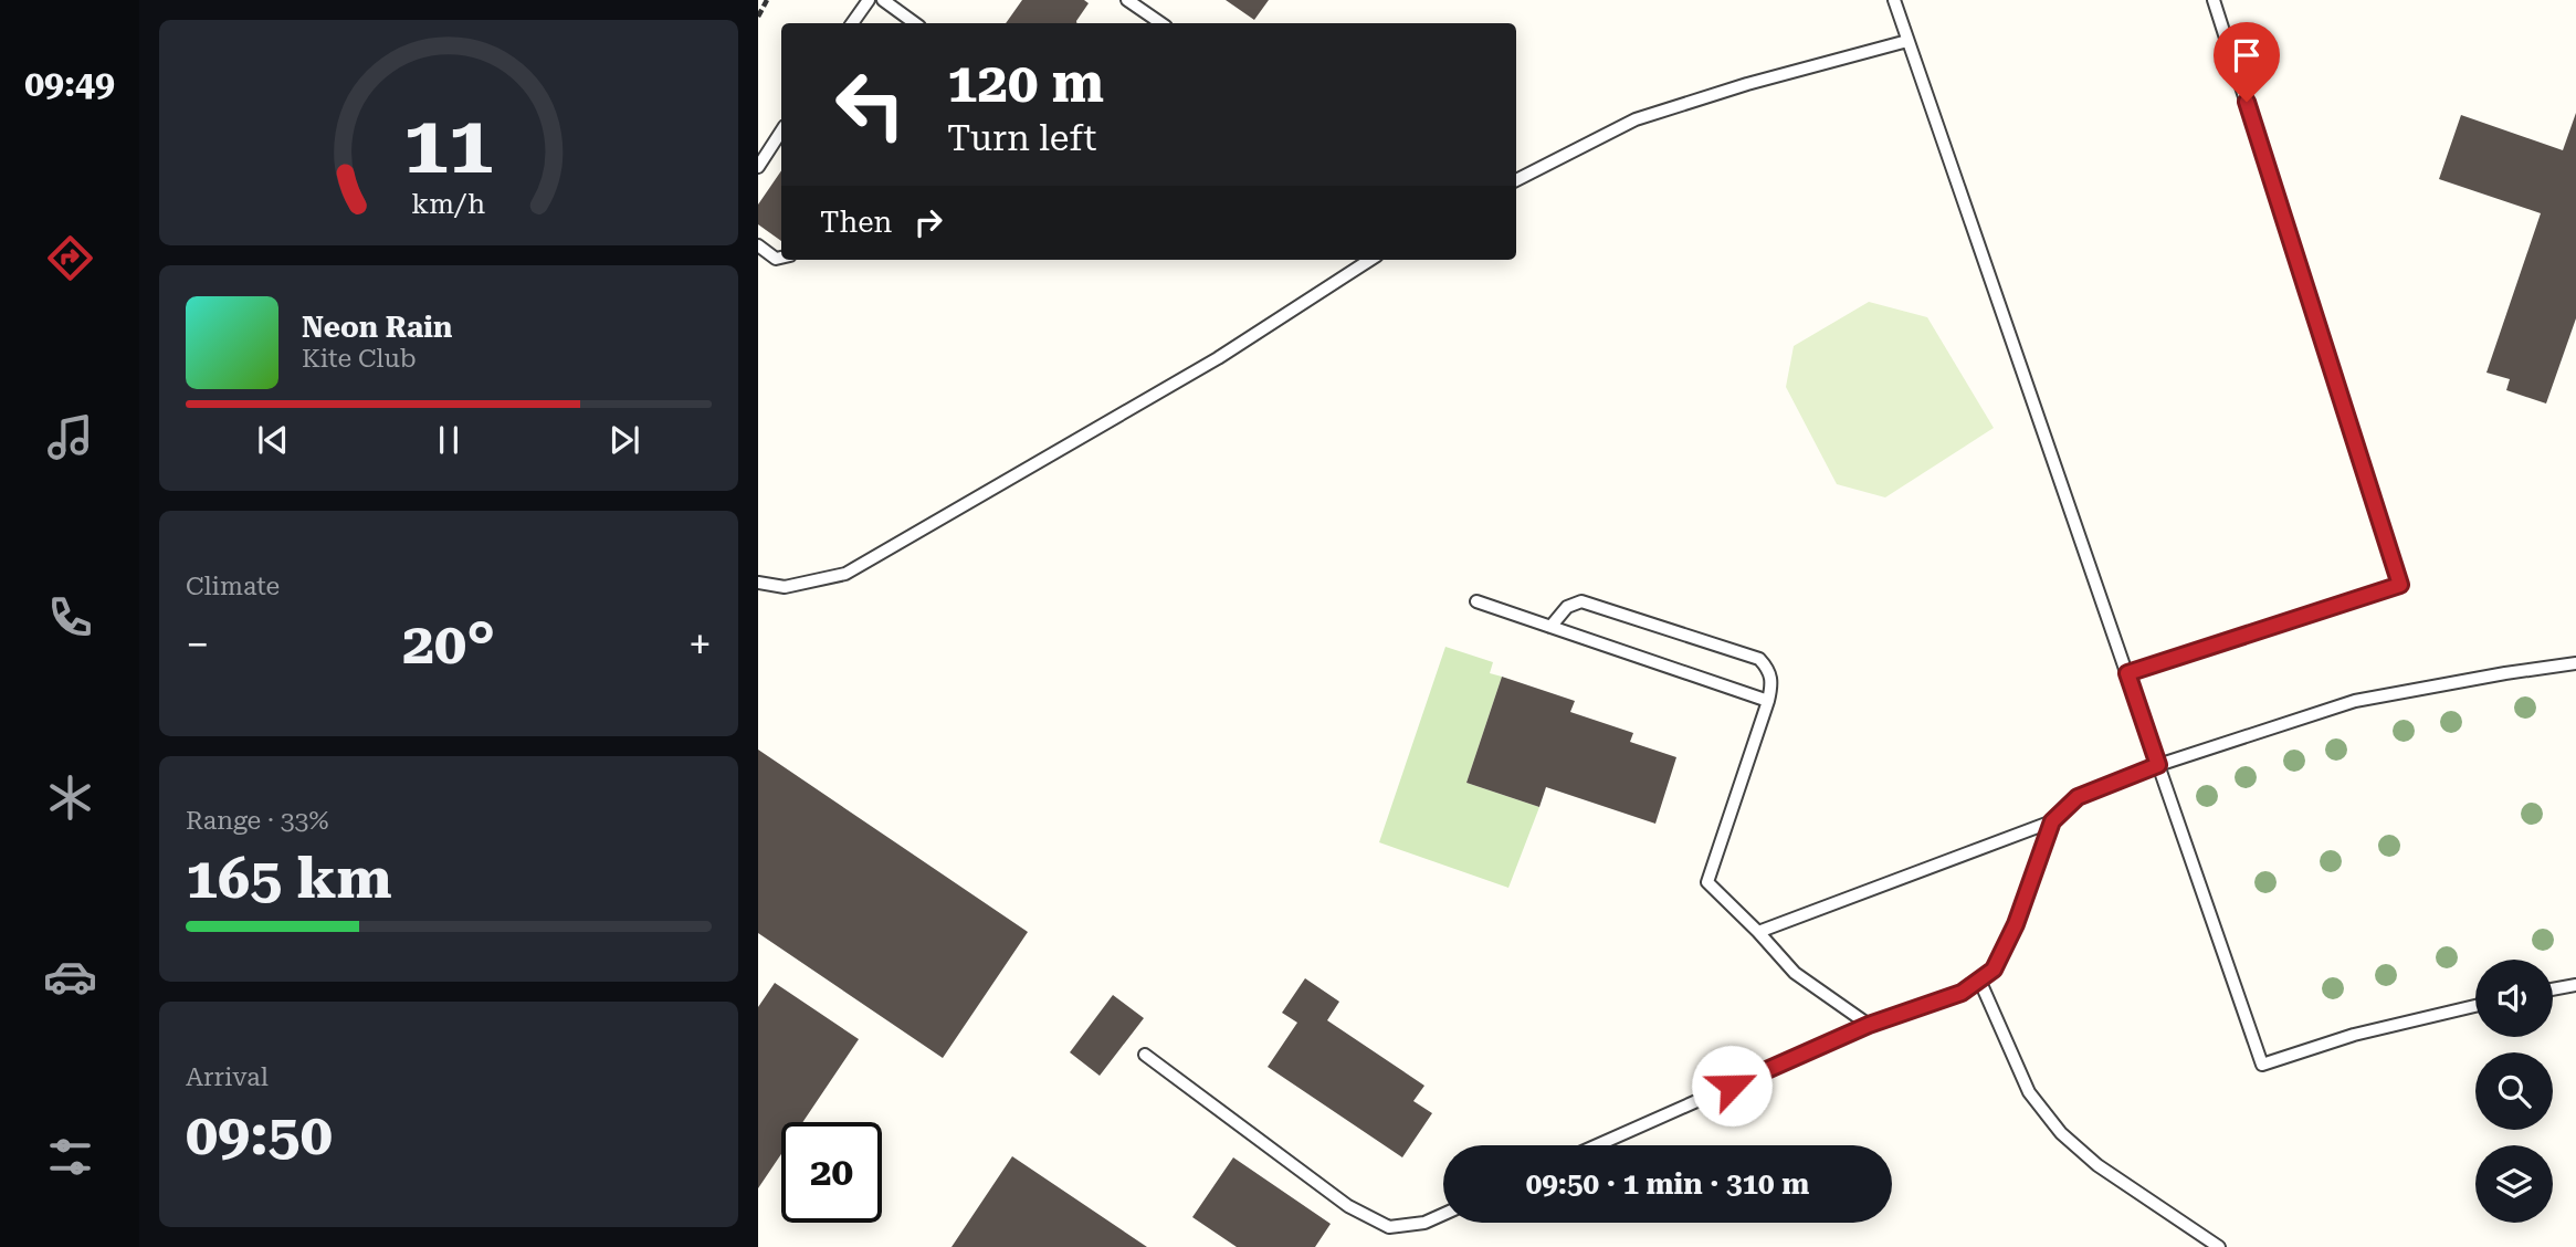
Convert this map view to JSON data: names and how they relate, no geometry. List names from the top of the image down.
{
  "page": {
    "tabs": "09:49",
    "turn": ["120 m", "Turn left"],
    "then": "Then",
    "song": ["Neon Rain", "Kite Club"],
    "tile": [
      "Climate",
      ["Range · 33%", "165 km"],
      ["Arrival", "09:50"]
    ],
    "heat": ["−", "20°", "+"],
    "limit": "20",
    "trip": "09:50 · 1 min · 310 m",
    "gauge": ["11", "km/h"]
  }
}
